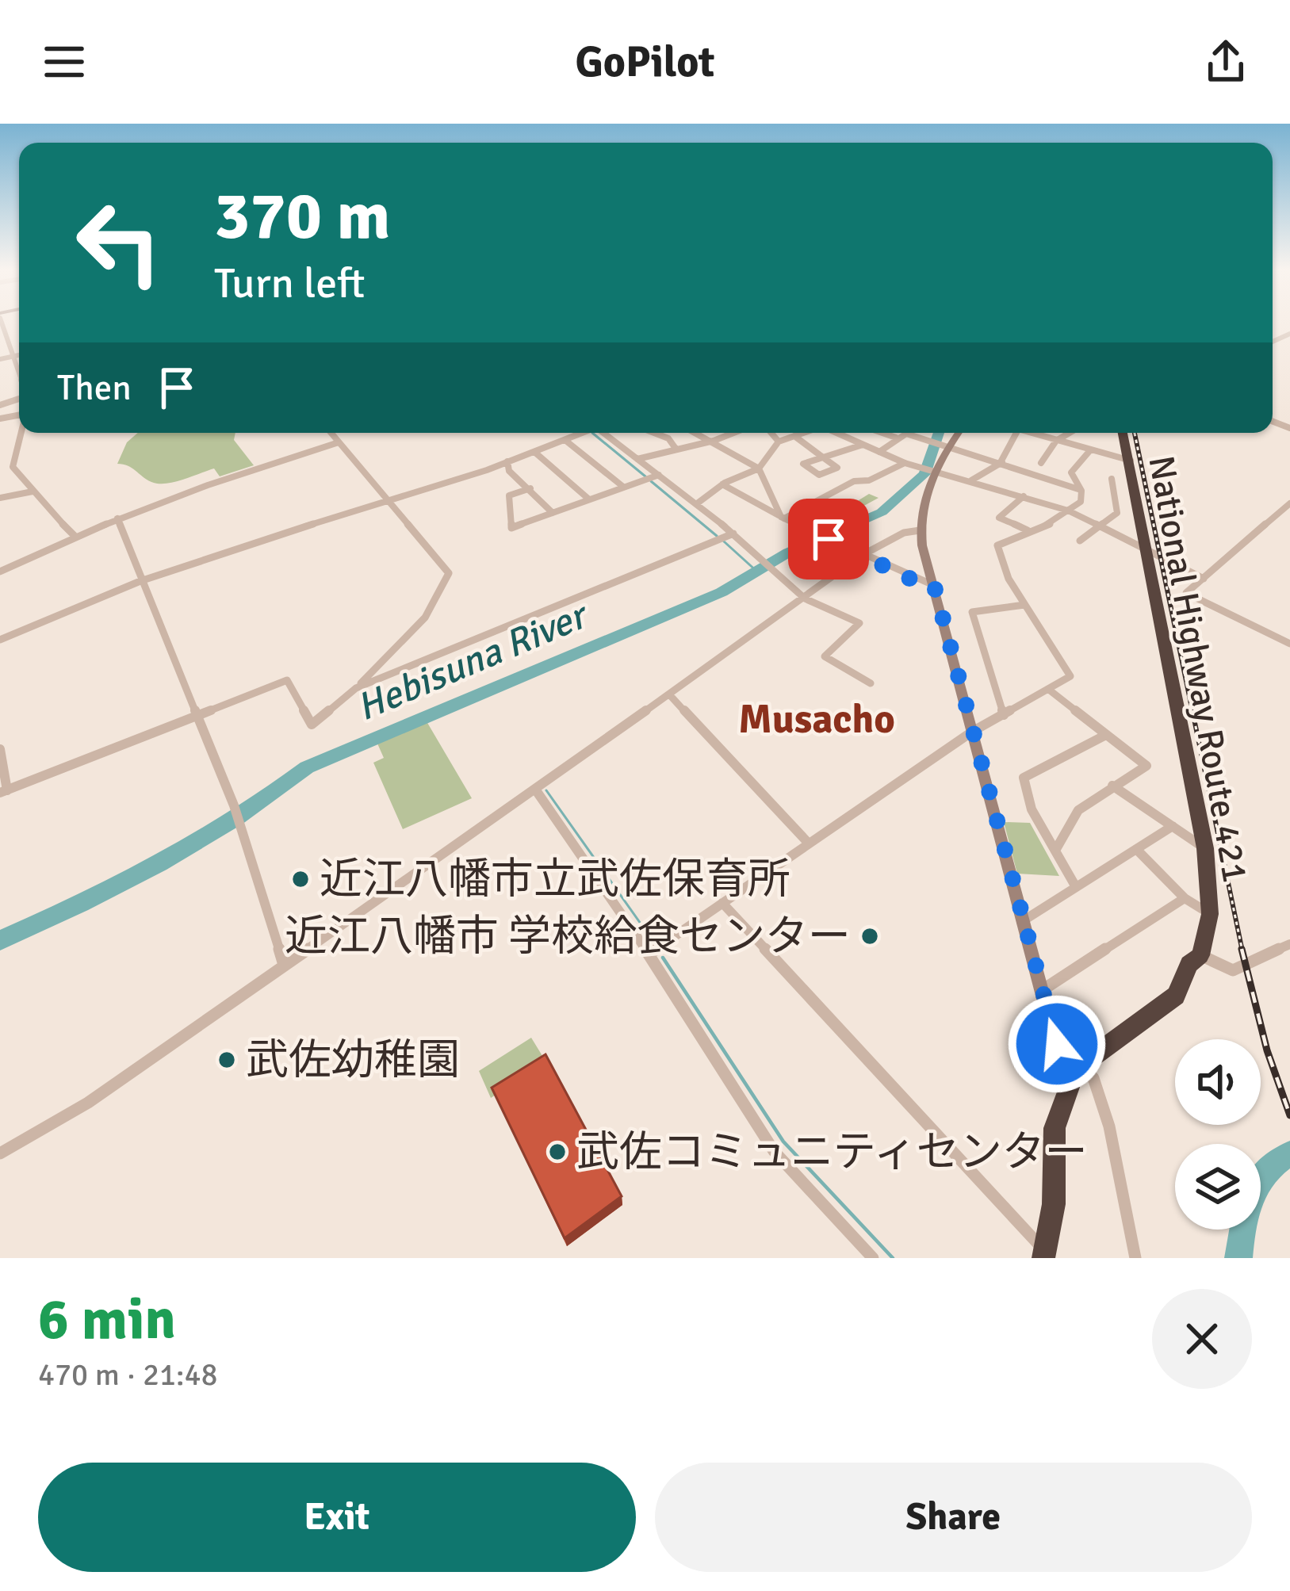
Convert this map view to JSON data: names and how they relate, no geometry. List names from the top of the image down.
{
  "streets": {
    "highway": ["National Highway Route 421"]
  },
  "districts": ["Musacho"],
  "water": ["Hebisuna River"],
  "places": [
    "近江八幡市立武佐保育所",
    "近江八幡市 学校給食センター",
    "武佐幼稚園",
    "武佐コミュニティセンター"
  ],
  "page": {
    "header": "GoPilot",
    "turn": ["370 m", "Turn left"],
    "then": "Then",
    "heading": ["6 min", "470 m · 21:48"],
    "buttons": ["Exit", "Share"]
  }
}
